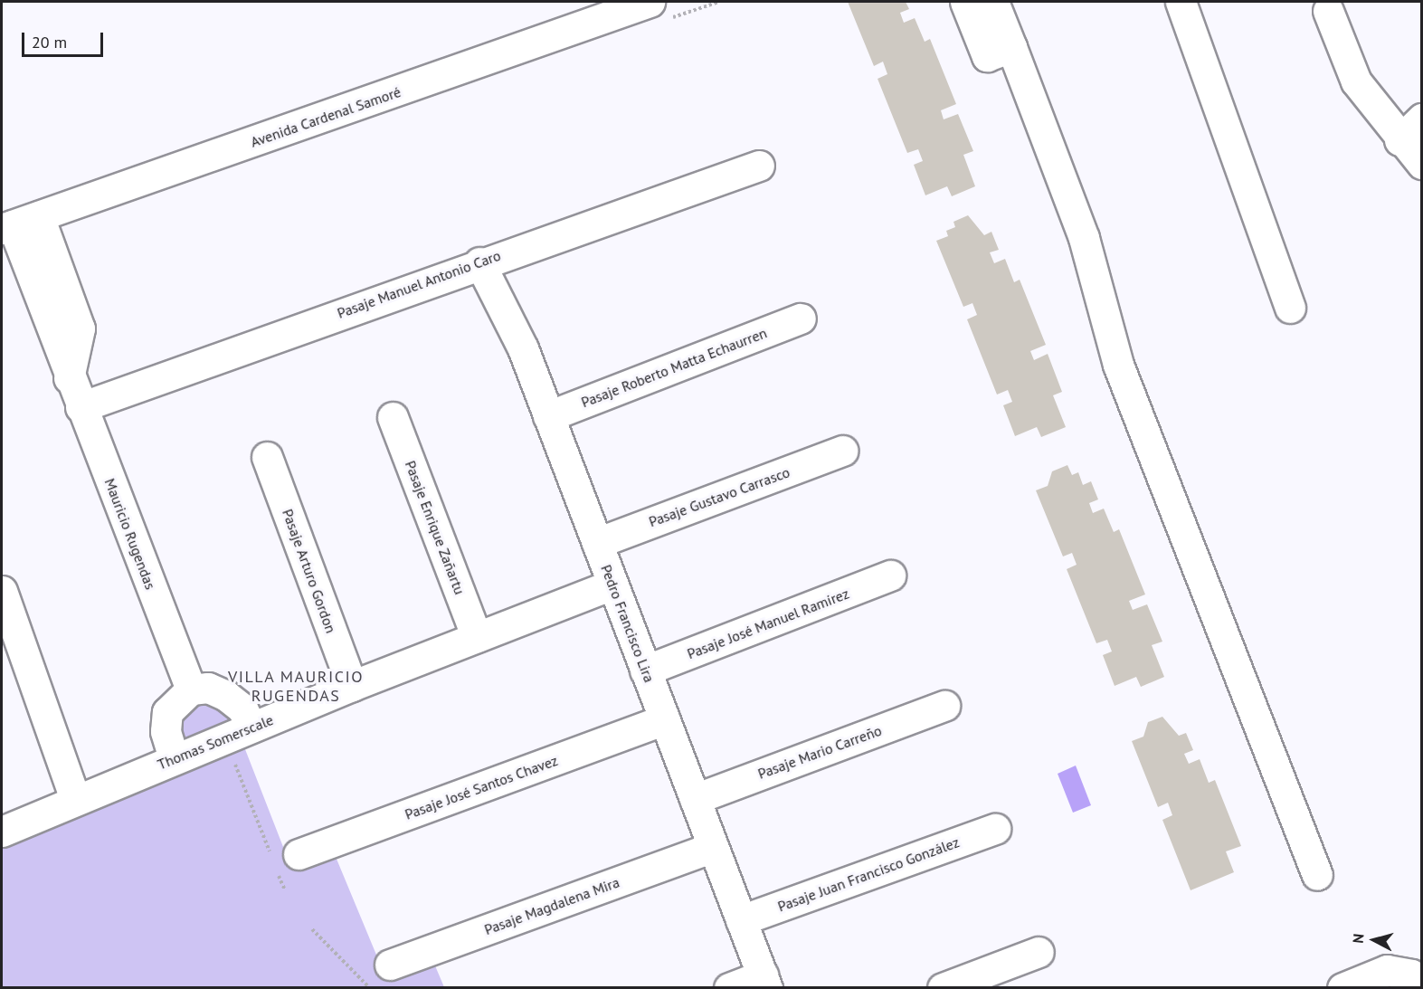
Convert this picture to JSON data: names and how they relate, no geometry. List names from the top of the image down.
{
  "streets": {
    "street": [
      "Avenida Cardenal Samoré",
      "Pasaje Manuel Antonio Caro",
      "Pasaje Roberto Matta Echaurren",
      "Pasaje Gustavo Carrasco",
      "Pasaje Enrique Zañartu",
      "Mauricio Rugendas",
      "Pasaje Arturo Gordon",
      "Pedro Francisco Lira",
      "Pasaje José Manuel Ramírez",
      "Thomas Somerscale",
      "Pasaje Mario Carreño",
      "Pasaje José Santos Chavez",
      "Pasaje Juan Francisco González",
      "Pasaje Magdalena Mira"
    ]
  },
  "crossings": [
    ["Avenida Cardenal Samoré", "Mauricio Rugendas"],
    ["Pasaje Manuel Antonio Caro", "Mauricio Rugendas"],
    ["Pasaje Manuel Antonio Caro", "Pedro Francisco Lira"],
    ["Pasaje Roberto Matta Echaurren", "Pedro Francisco Lira"],
    ["Pasaje Gustavo Carrasco", "Pedro Francisco Lira"],
    ["Pasaje Enrique Zañartu", "Thomas Somerscale"],
    ["Pasaje Arturo Gordon", "Thomas Somerscale"],
    ["Pedro Francisco Lira", "Pasaje José Manuel Ramírez"],
    ["Pedro Francisco Lira", "Thomas Somerscale"],
    ["Pedro Francisco Lira", "Pasaje Mario Carreño"],
    ["Pedro Francisco Lira", "Pasaje José Santos Chavez"],
    ["Pedro Francisco Lira", "Pasaje Juan Francisco González"],
    ["Pedro Francisco Lira", "Pasaje Magdalena Mira"]
  ],
  "districts": ["VILLA MAURICIO RUGENDAS"],
  "scale_bar": "20 m",
  "north": "left"
}
